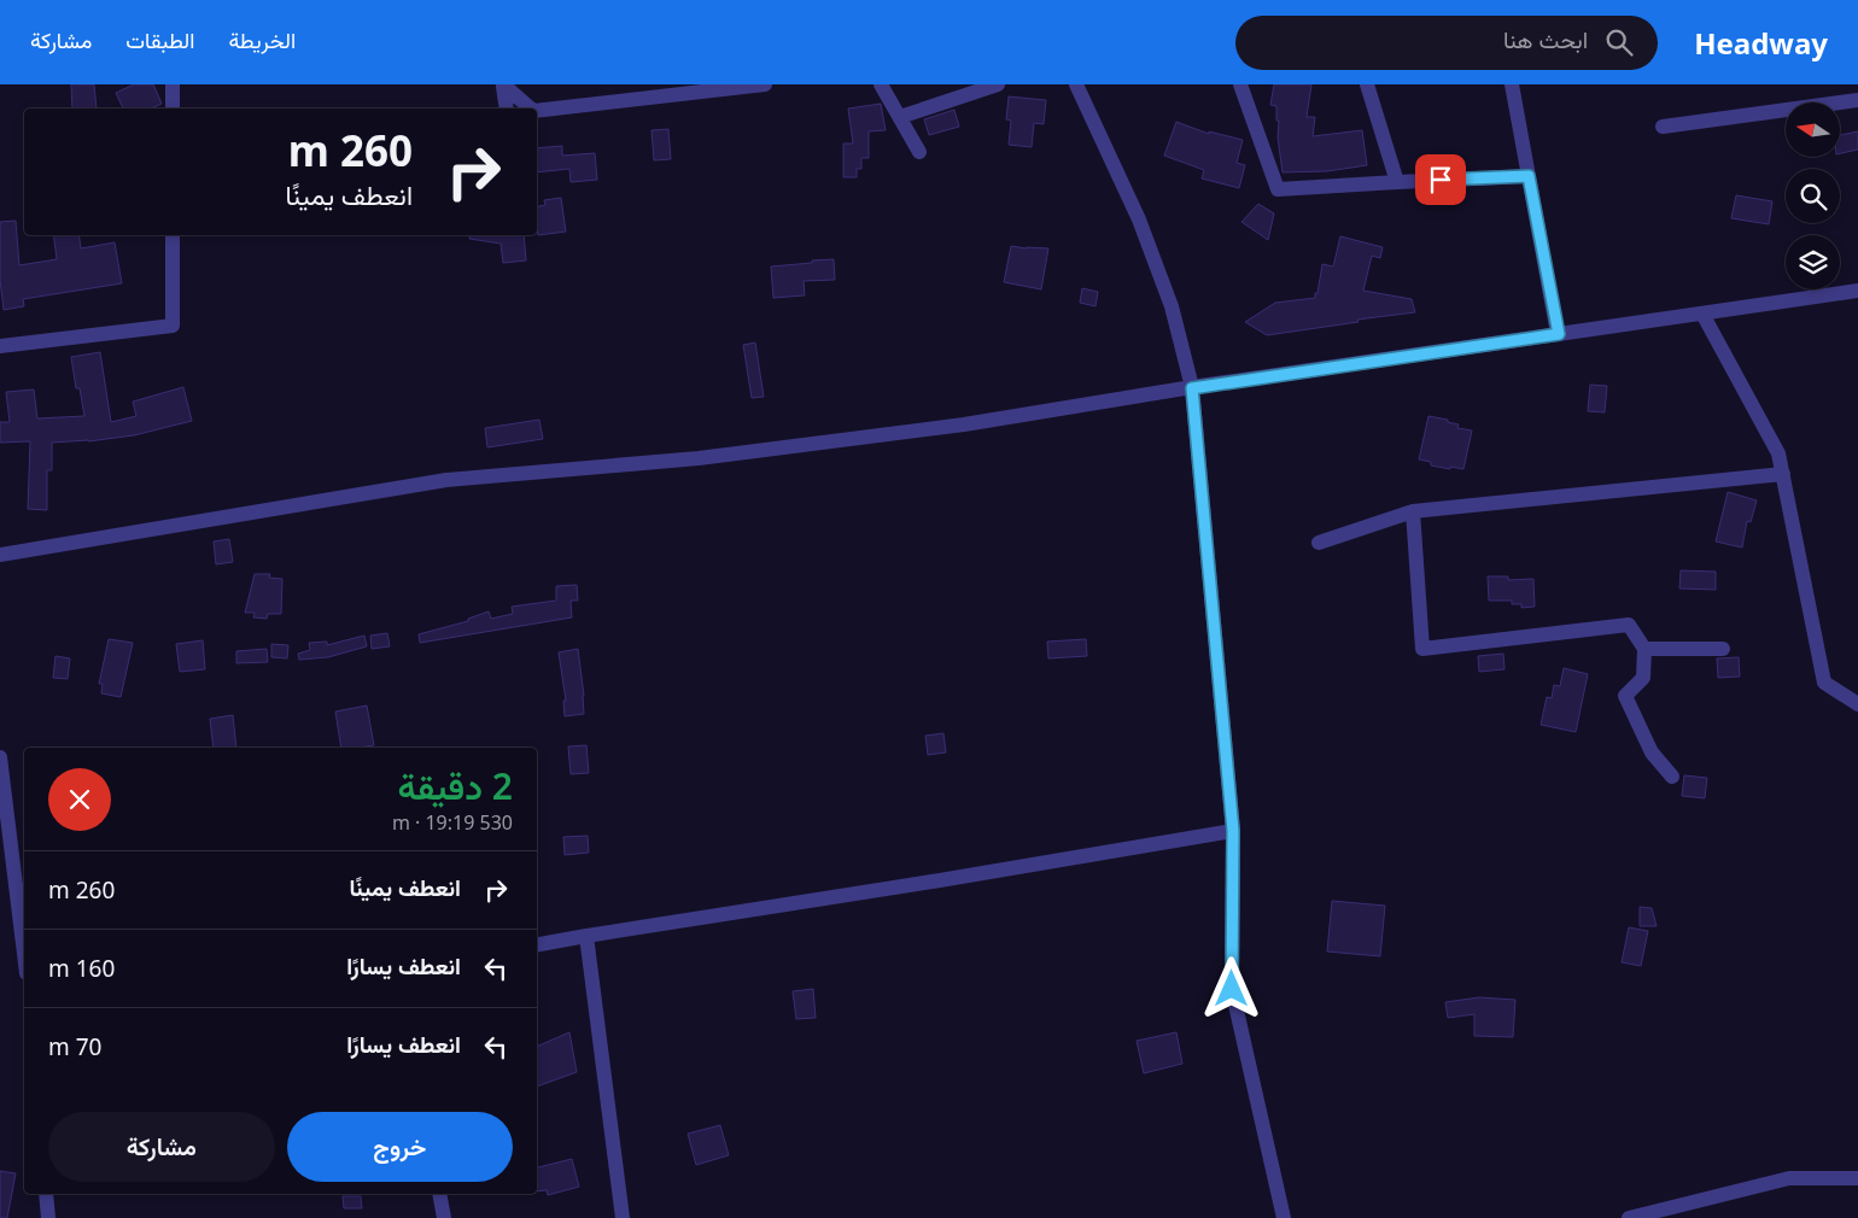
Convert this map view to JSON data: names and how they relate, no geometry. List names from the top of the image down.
{
  "north": "left",
  "page": {
    "header": "Headway",
    "search": "ابحث هنا",
    "nav": ["الخريطة", "الطبقات", "مشاركة"],
    "turn": ["260 m", "انعطف يمينًا"],
    "heading": ["2 دقيقة", "530 m · 19:19"],
    "list": [
      {
        "name": "انعطف يمينًا",
        "value": "260 m"
      },
      {
        "name": "انعطف يسارًا",
        "value": "160 m"
      },
      {
        "name": "انعطف يسارًا",
        "value": "70 m"
      }
    ],
    "buttons": ["خروج", "مشاركة"]
  }
}
